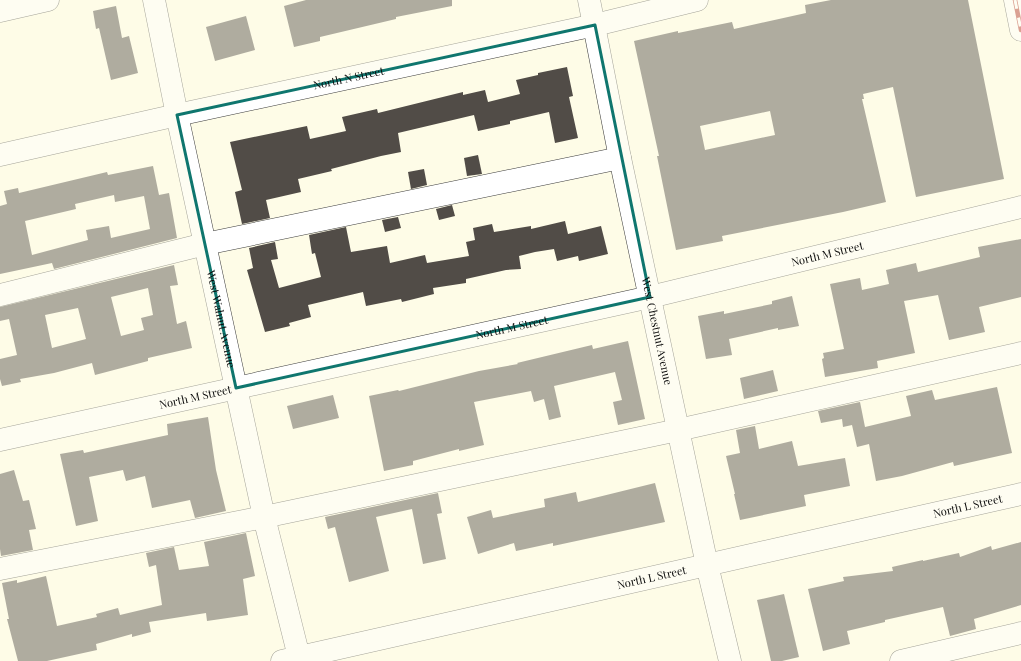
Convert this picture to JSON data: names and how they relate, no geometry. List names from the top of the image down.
{
  "streets": {
    "street": [
      "North N Street",
      "North M Street",
      "West Walnut Avenue",
      "West Chestnut Avenue",
      "North L Street"
    ]
  },
  "crossings": [
    ["North N Street", "West Walnut Avenue"],
    ["North N Street", "West Chestnut Avenue"],
    ["North M Street", "West Walnut Avenue"],
    ["North M Street", "West Chestnut Avenue"],
    ["West Walnut Avenue", "North L Street"],
    ["West Chestnut Avenue", "North L Street"]
  ]
}
